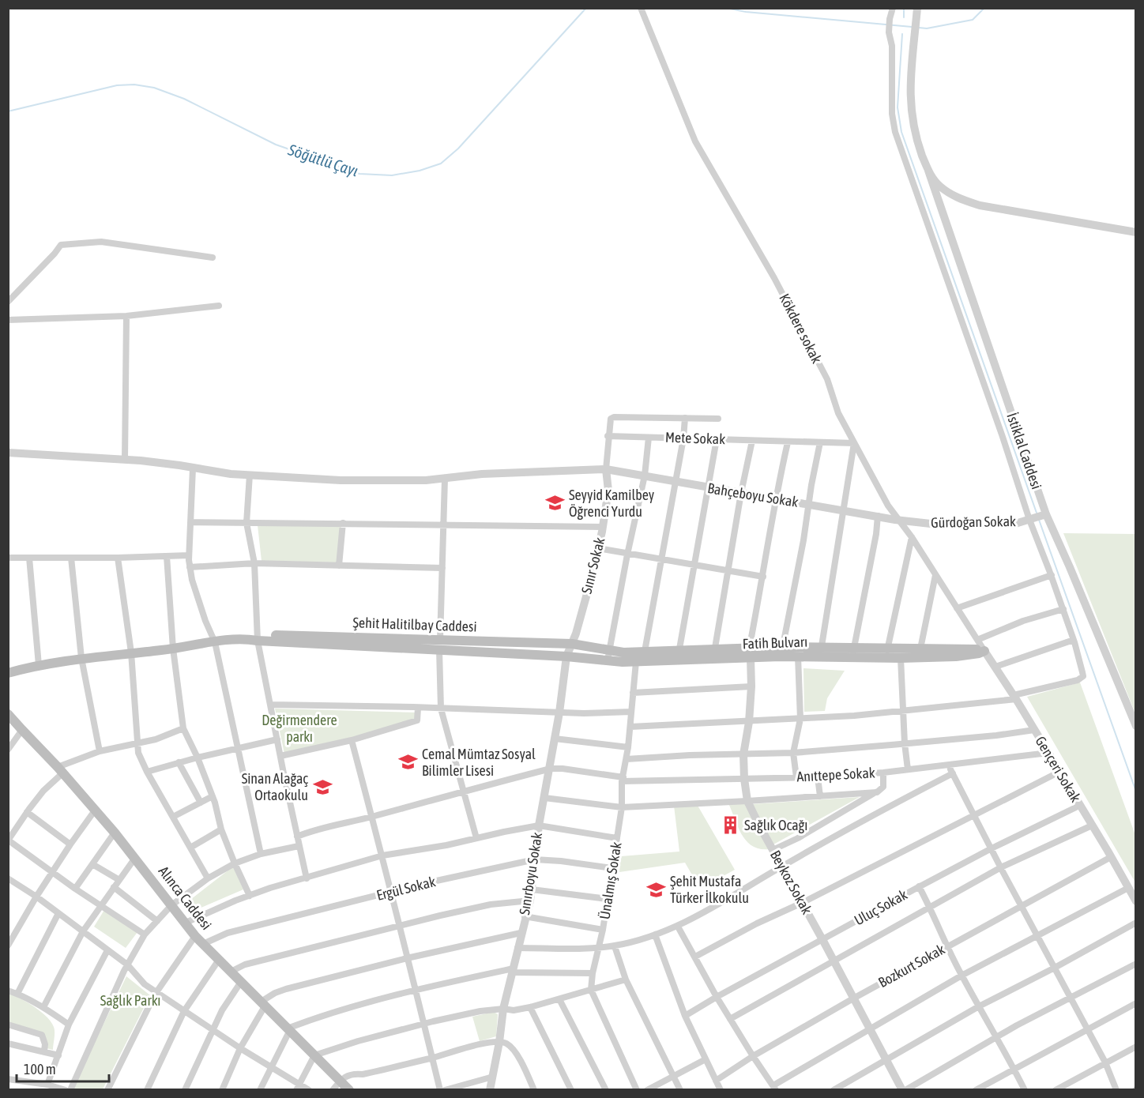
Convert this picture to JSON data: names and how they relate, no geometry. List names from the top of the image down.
{
  "streets": {
    "main road": ["Şehit Halitilbay Caddesi", "Fatih Bulvarı", "Alınca Caddesi"],
    "street": [
      "Kökdere sokak",
      "Mete Sokak",
      "İstiklal Caddesi",
      "Bahçeboyu Sokak",
      "Gürdoğan Sokak",
      "Sınır Sokak",
      "Gençeri Sokak",
      "Anıttepe Sokak",
      "Sınırboyu Sokak",
      "Ünalmış Sokak",
      "Beykoz Sokak",
      "Ergül Sokak",
      "Uluç Sokak",
      "Bozkurt Sokak"
    ]
  },
  "crossings": [
    ["Kökdere sokak", "Mete Sokak"],
    ["Kökdere sokak", "Bahçeboyu Sokak"],
    ["Kökdere sokak", "Gürdoğan Sokak"],
    ["Kökdere sokak", "Gençeri Sokak"],
    ["Mete Sokak", "Bahçeboyu Sokak"],
    ["Mete Sokak", "Şehit Halitilbay Caddesi"],
    ["Mete Sokak", "Ünalmış Sokak"],
    ["İstiklal Caddesi", "Gürdoğan Sokak"],
    ["Bahçeboyu Sokak", "Gürdoğan Sokak"],
    ["Bahçeboyu Sokak", "Sınır Sokak"],
    ["Bahçeboyu Sokak", "Ünalmış Sokak"],
    ["Sınır Sokak", "Şehit Halitilbay Caddesi"],
    ["Sınır Sokak", "Sınırboyu Sokak"],
    ["Sınır Sokak", "Ünalmış Sokak"],
    ["Şehit Halitilbay Caddesi", "Sınırboyu Sokak"],
    ["Şehit Halitilbay Caddesi", "Ünalmış Sokak"],
    ["Fatih Bulvarı", "Beykoz Sokak"],
    ["Gençeri Sokak", "Anıttepe Sokak"],
    ["Gençeri Sokak", "Uluç Sokak"],
    ["Gençeri Sokak", "Bozkurt Sokak"],
    ["Anıttepe Sokak", "Sınırboyu Sokak"],
    ["Anıttepe Sokak", "Ünalmış Sokak"],
    ["Anıttepe Sokak", "Beykoz Sokak"],
    ["Sınırboyu Sokak", "Ergül Sokak"],
    ["Ünalmış Sokak", "Ergül Sokak"],
    ["Beykoz Sokak", "Uluç Sokak"],
    ["Beykoz Sokak", "Bozkurt Sokak"],
    ["Ergül Sokak", "Alınca Caddesi"]
  ],
  "water": ["Söğütlü Çayı"],
  "parks": ["Değirmendere parkı", "Sağlık Parkı"],
  "places": {
    "school or university": [
      "Seyyid Kamilbey Öğrenci Yurdu",
      "Cemal Mümtaz Sosyal Bilimler Lisesi",
      "Sinan Alağaç Ortaokulu",
      "Şehit Mustafa Türker İlkokulu"
    ],
    "building": ["Sağlık Ocağı"]
  },
  "scale_bar": "100 m"
}
